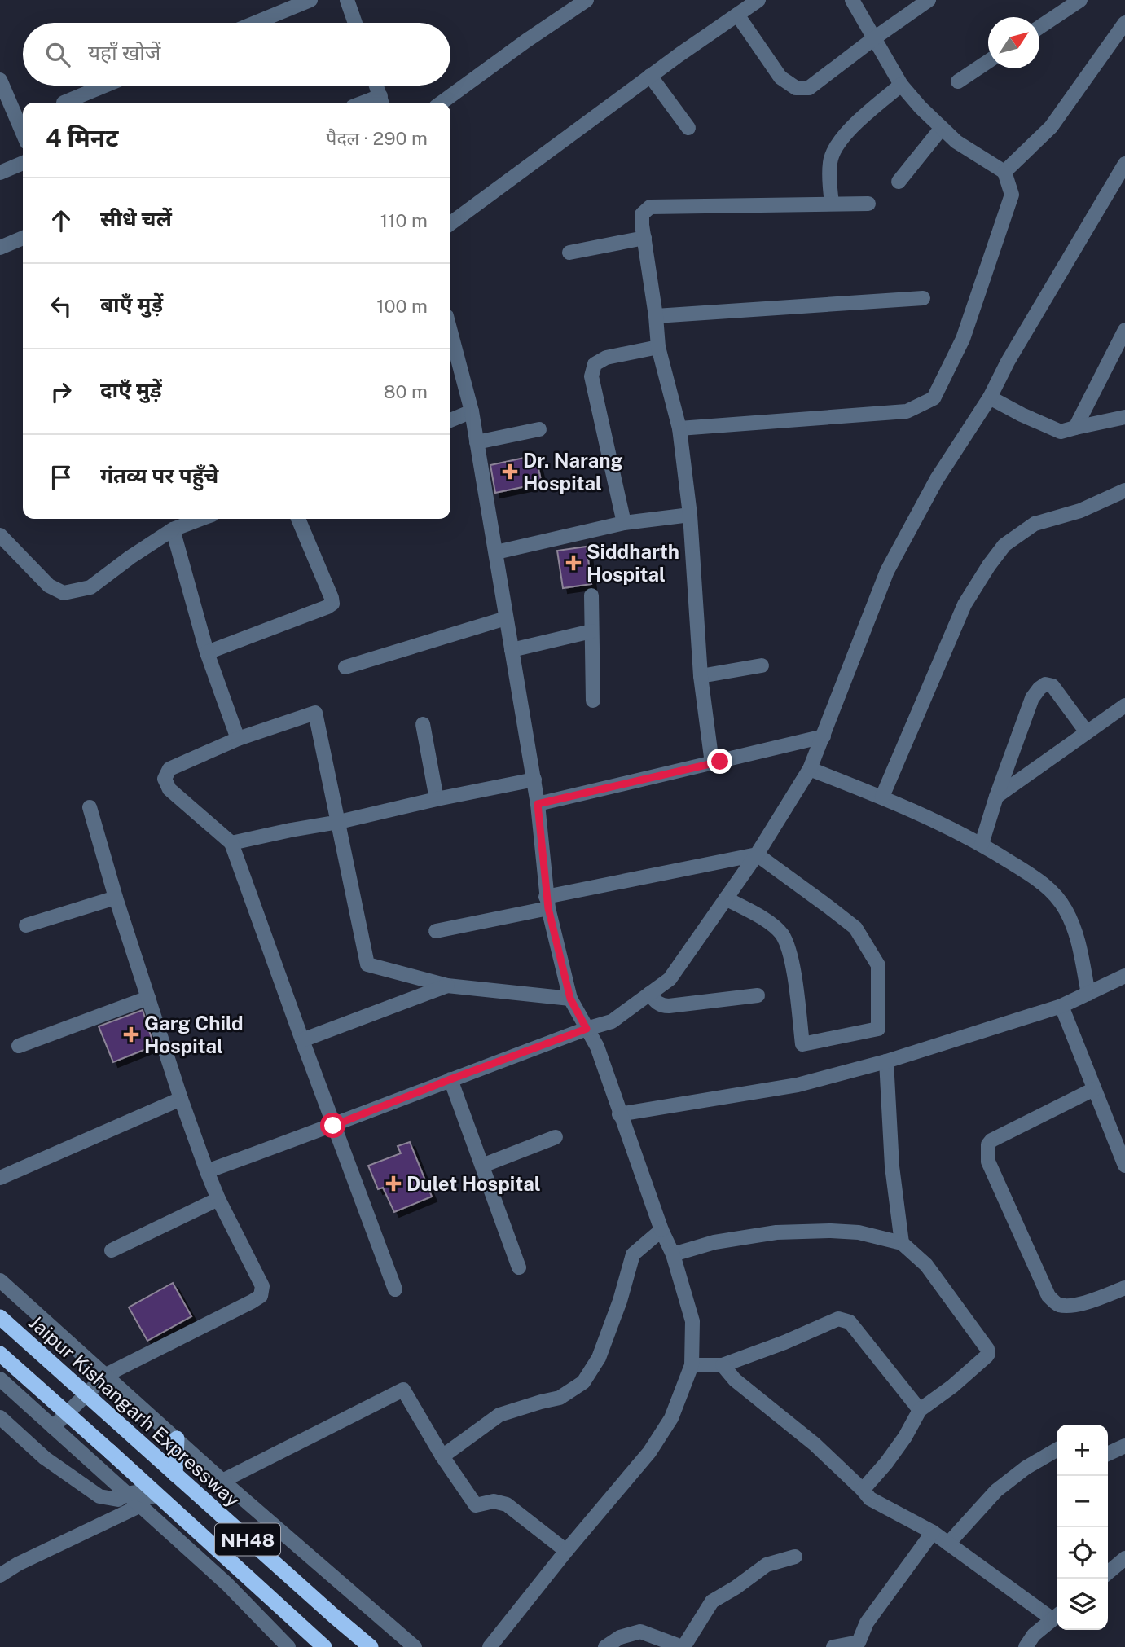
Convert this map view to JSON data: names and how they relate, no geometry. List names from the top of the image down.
{
  "streets": {
    "highway": ["Jaipur Kishangarh Expressway", "NH48"]
  },
  "places": {
    "health": [
      "Dr. Narang Hospital",
      "Siddharth Hospital",
      "Garg Child Hospital",
      "Dulet Hospital"
    ]
  },
  "north": "top right",
  "page": {
    "search": "यहाँ खोजें",
    "heading": ["4 मिनट", "पैदल · 290 m"],
    "list": [
      ["सीधे चलें", "110 m"],
      ["बाएँ मुड़ें", "100 m"],
      ["दाएँ मुड़ें", "80 m"],
      "गंतव्य पर पहुँचे"
    ],
    "map_buttons": ["+", "−"]
  }
}
